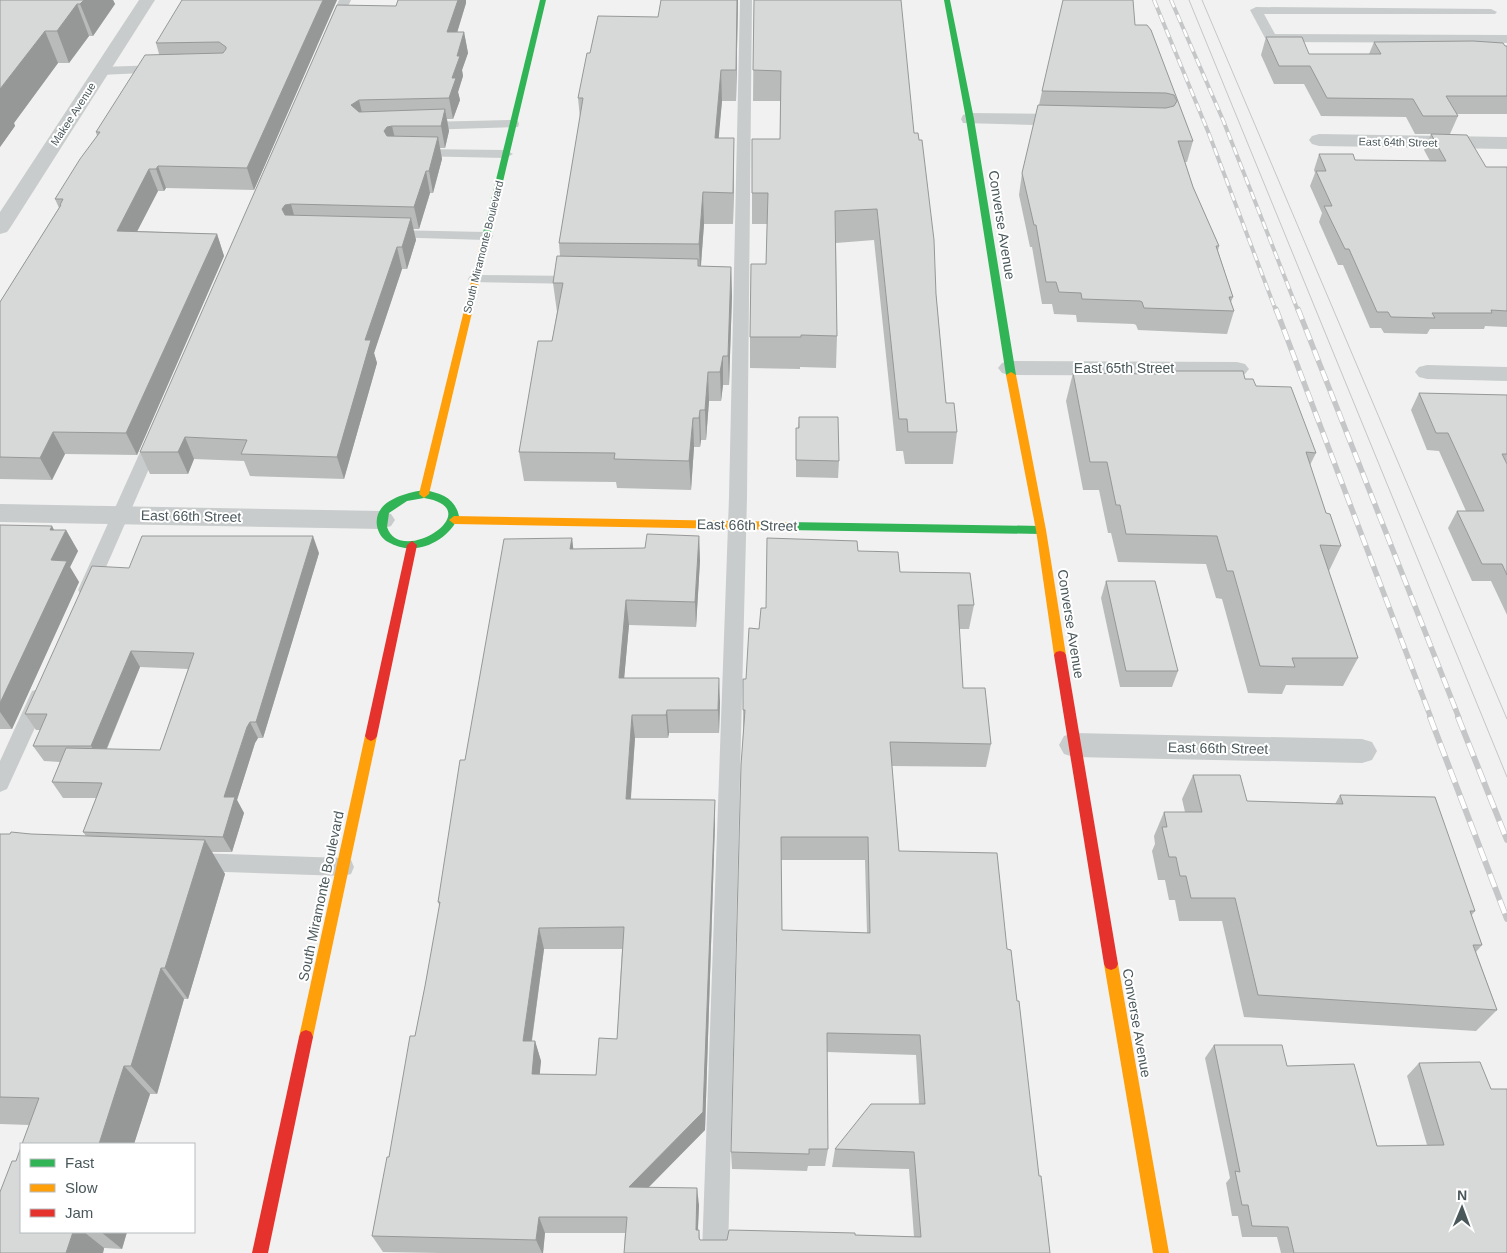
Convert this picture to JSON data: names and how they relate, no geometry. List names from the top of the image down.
{
  "streets": {
    "street": [
      "Makee Avenue",
      "East 64th Street",
      "Converse Avenue",
      "South Miramonte Boulevard",
      "East 65th Street",
      "East 66th Street"
    ]
  },
  "crossings": [
    ["Converse Avenue", "East 65th Street"],
    ["Converse Avenue", "East 66th Street"],
    ["South Miramonte Boulevard", "East 66th Street"]
  ],
  "legend": ["Fast", "Slow", "Jam"],
  "north": "top"
}
